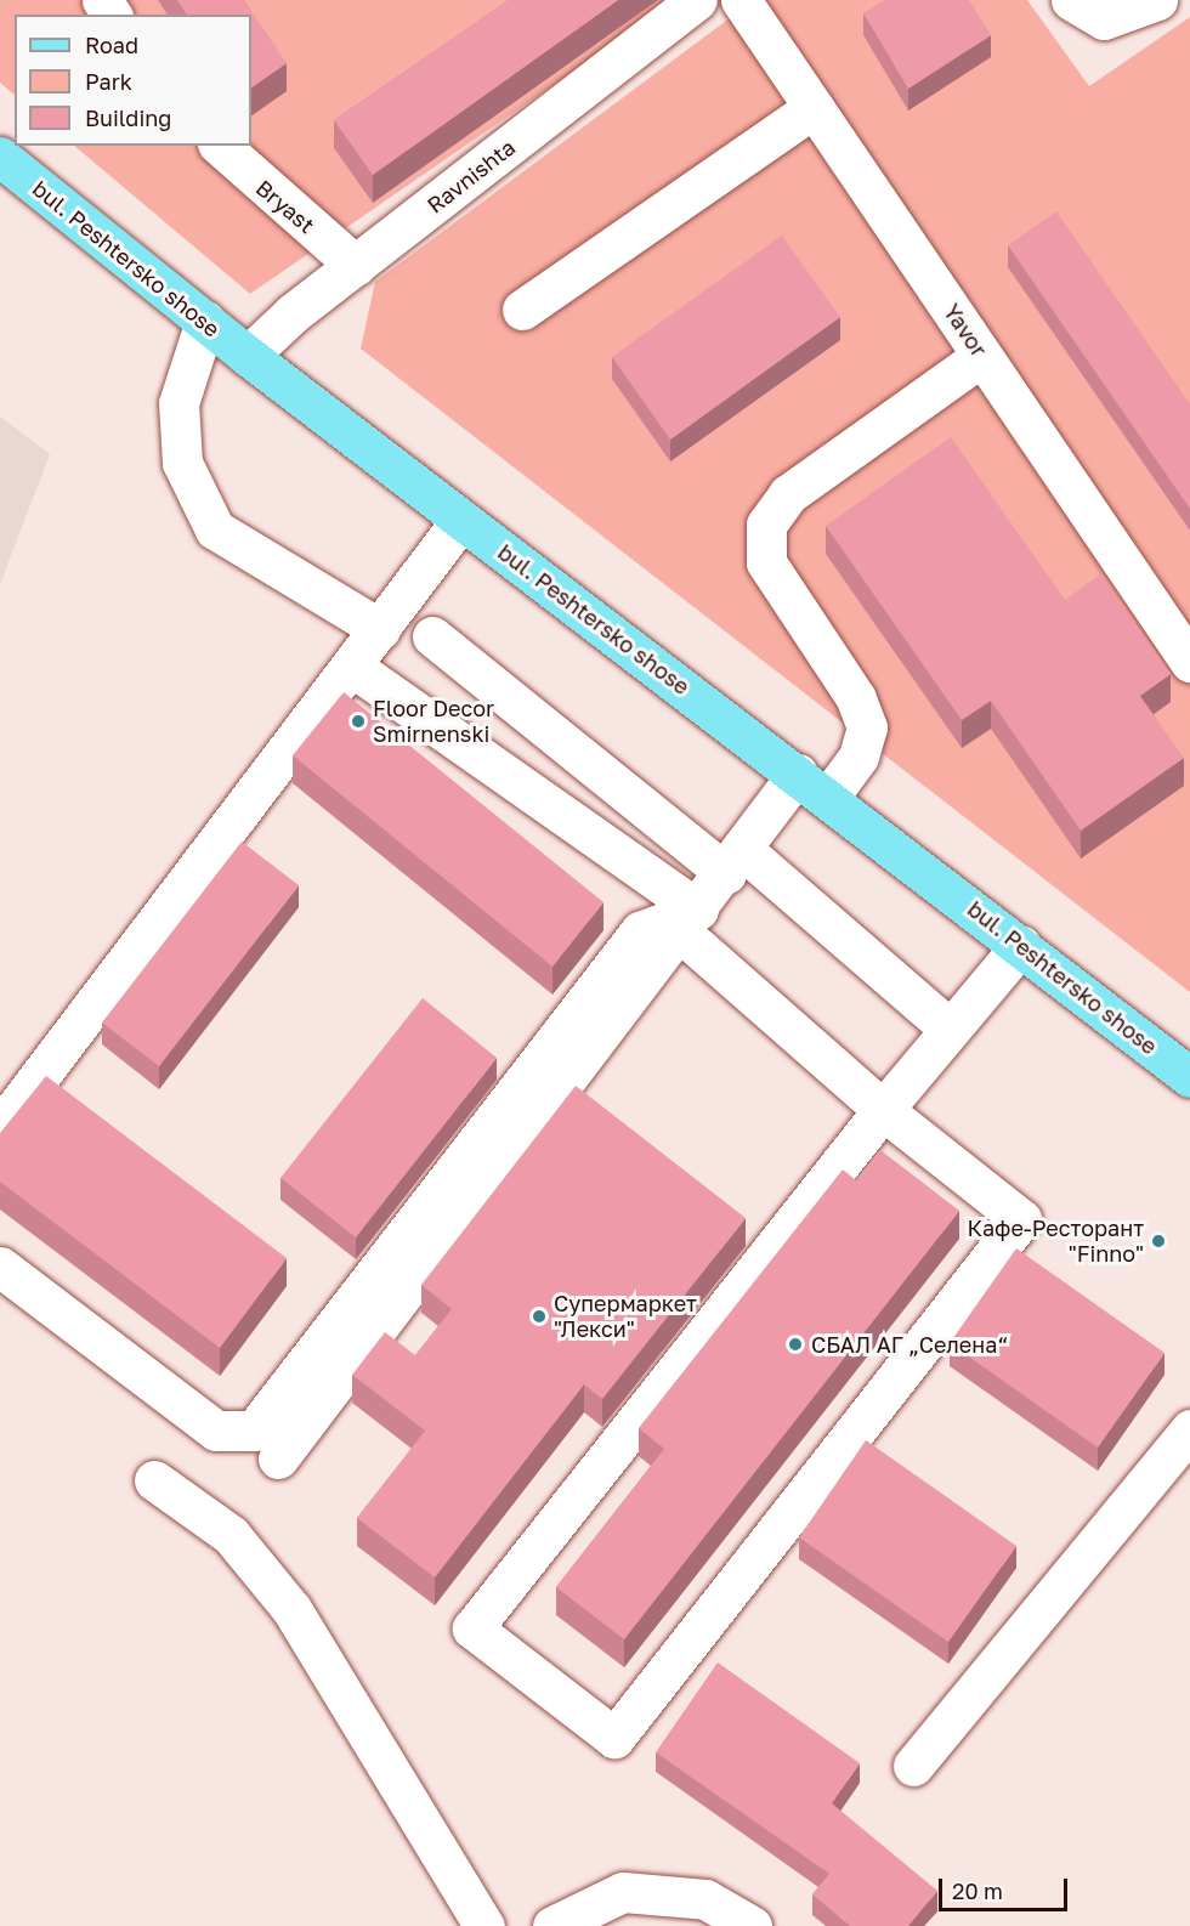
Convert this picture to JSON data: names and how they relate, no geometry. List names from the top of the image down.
{
  "streets": {
    "main road": ["bul. Peshtersko shose"],
    "street": ["Ravnishta", "Bryast", "Yavor"]
  },
  "crossings": [
    ["Ravnishta", "Bryast"],
    ["Ravnishta", "bul. Peshtersko shose"]
  ],
  "places": [
    "Floor Decor Smirnenski",
    "Кафе-Ресторант \"Finno\"",
    "Супермаркет \"Лекси\"",
    "СБАЛ АГ „Селена“"
  ],
  "legend": ["Road", "Park", "Building"],
  "scale_bar": "20 m"
}
